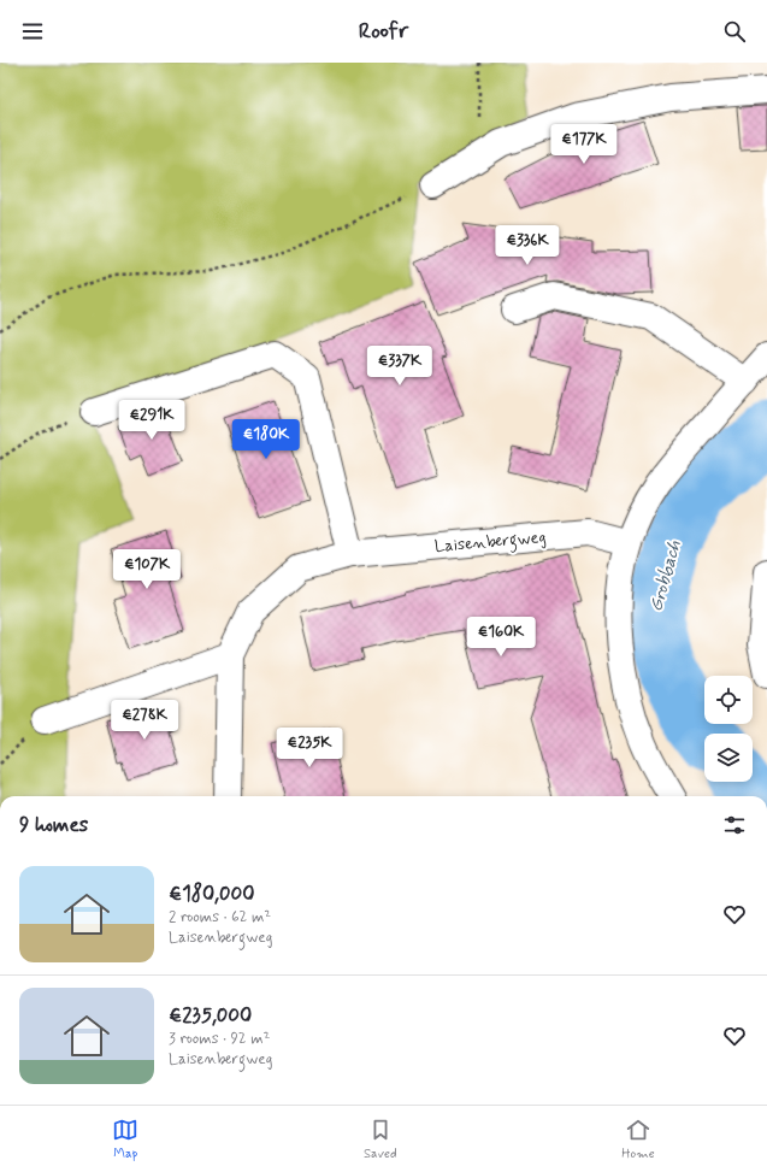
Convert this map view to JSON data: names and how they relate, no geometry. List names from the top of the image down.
{
  "streets": {
    "street": ["Laisenbergweg"]
  },
  "water": ["Grobbach"],
  "page": {
    "header": "Roofr",
    "price": [
      "€177K",
      "€336K",
      "€337K",
      "€291K",
      "€180K",
      "€107K",
      "€160K",
      "€278K",
      "€235K"
    ],
    "heading": "9 homes",
    "list": [
      {
        "name": "€180,000",
        "note": "2 rooms · 62 m² · Laisenbergweg"
      },
      {
        "name": "€235,000",
        "note": "3 rooms · 92 m² · Laisenbergweg"
      }
    ],
    "tabs": ["Map", "Saved", "Home"]
  }
}
